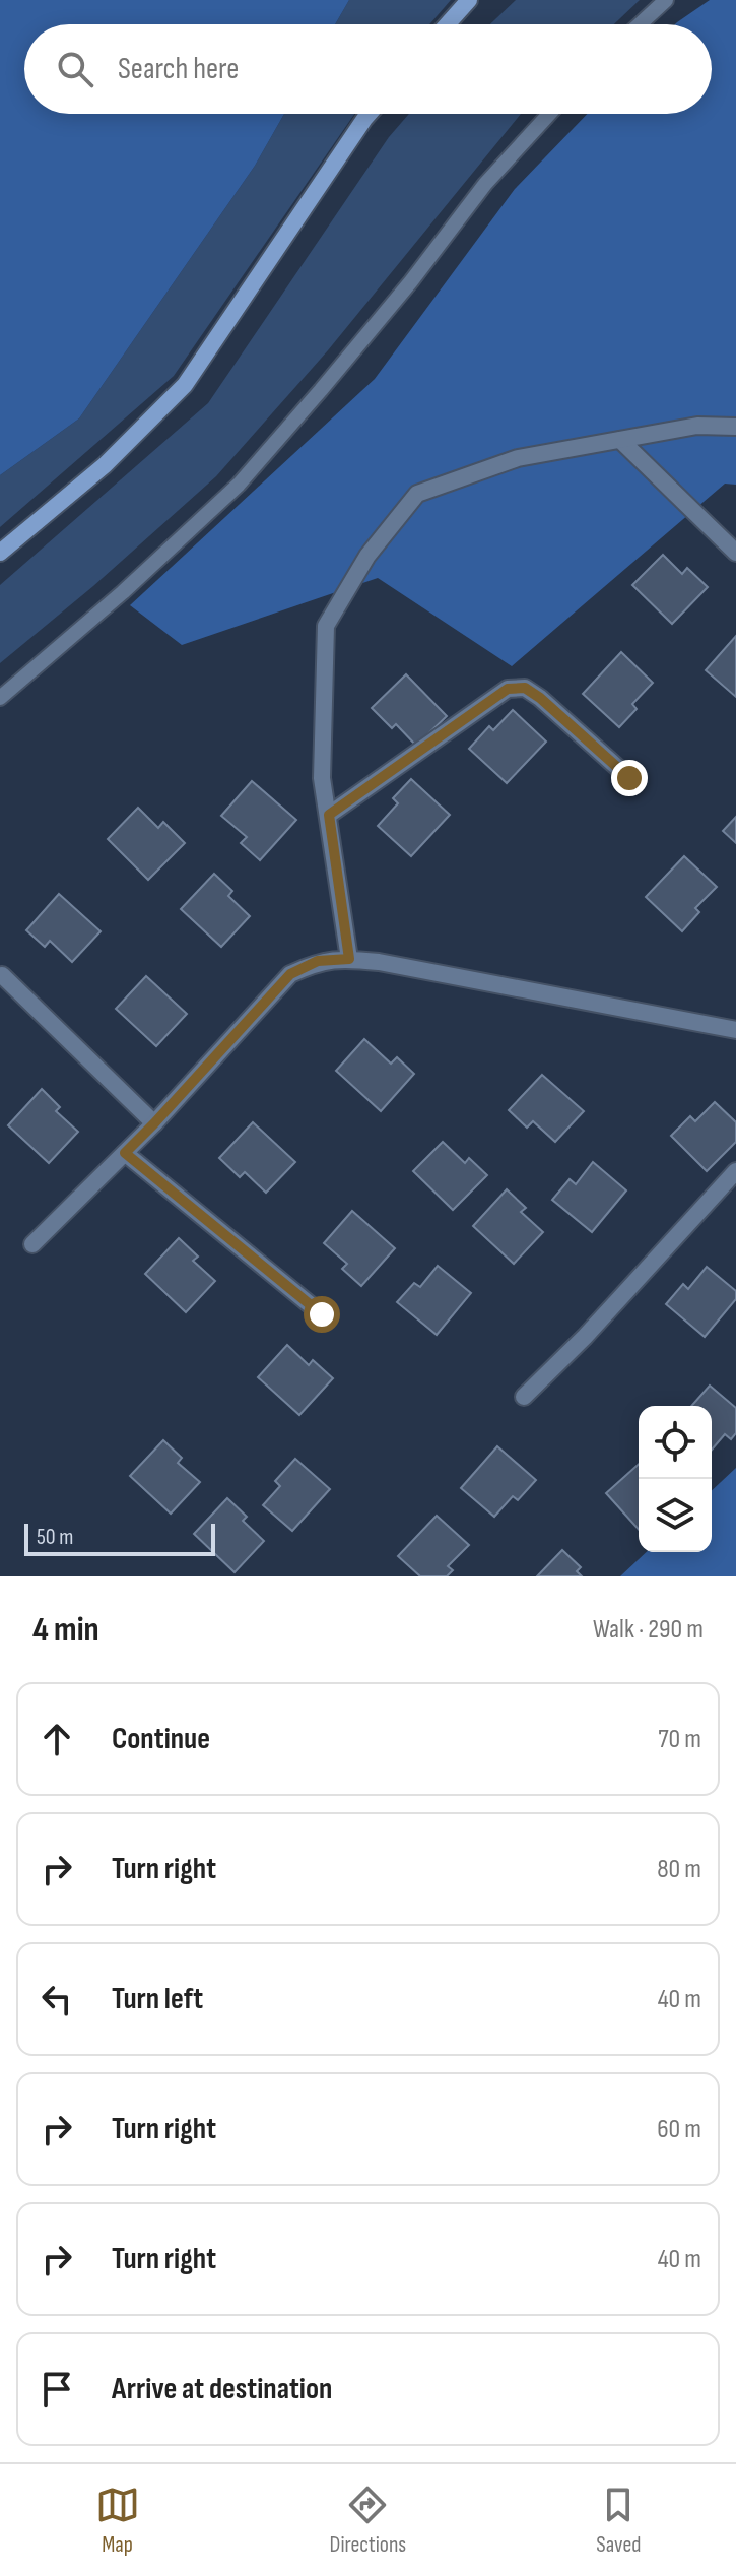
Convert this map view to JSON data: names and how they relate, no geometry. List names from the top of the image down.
{
  "scale_bar": "50 m",
  "page": {
    "search": "Search here",
    "scale": "50 m",
    "heading": ["4 min", "Walk · 290 m"],
    "list": [
      ["Continue", "70 m"],
      ["Turn right", "80 m"],
      ["Turn left", "40 m"],
      ["Turn right", "60 m"],
      ["Turn right", "40 m"],
      "Arrive at destination"
    ],
    "nav": ["Map", "Directions", "Saved"]
  }
}
